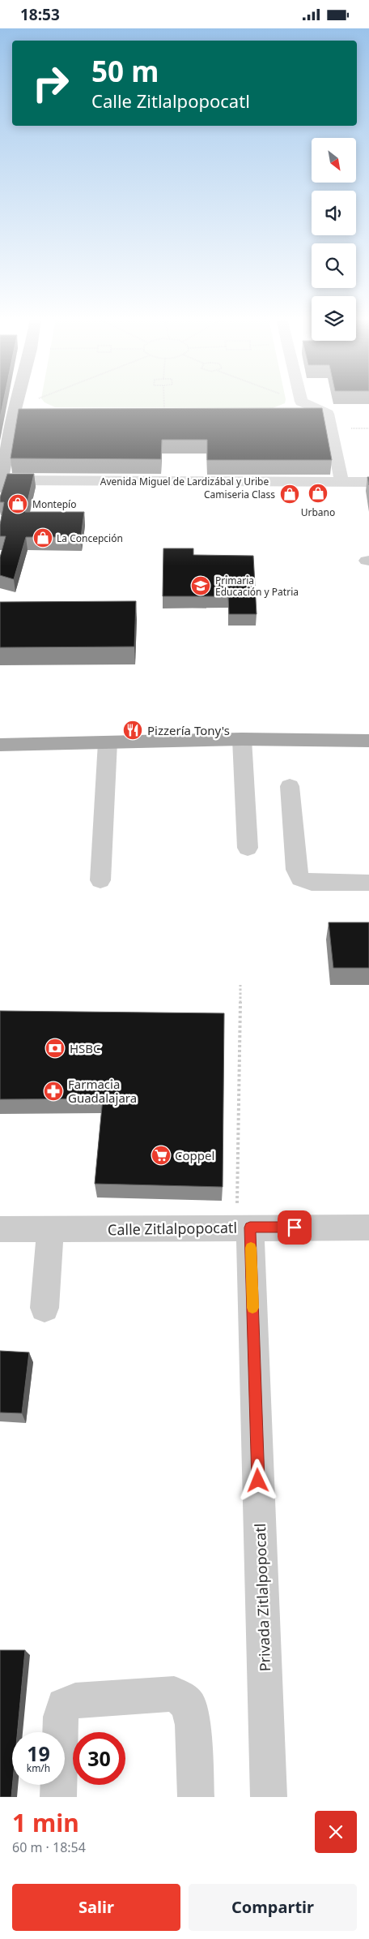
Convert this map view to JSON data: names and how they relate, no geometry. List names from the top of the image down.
{
  "streets": {
    "street": ["Avenida Miguel de Lardizábal y Uribe", "Calle Zitlalpopocatl", "Privada Zitlalpopocatl"]
  },
  "crossings": [
    ["Calle Zitlalpopocatl", "Privada Zitlalpopocatl"]
  ],
  "places": {
    "shop": [
      "Urbano",
      "Camiseria Class",
      "Montepío",
      "La Concepción"
    ],
    "school or university": ["Primaria Educación y Patria"],
    "restaurant": ["Pizzería Tony's"],
    "bank": ["HSBC"],
    "pharmacy": ["Farmacia Guadalajara"],
    "supermarket": ["Coppel"]
  },
  "north": "bottom right",
  "page": {
    "status": "18:53",
    "turn": ["50 m", "Calle Zitlalpopocatl"],
    "speed": "19 km/h",
    "limit": "30",
    "heading": ["1 min", "60 m · 18:54"],
    "buttons": ["Salir", "Compartir"]
  }
}
